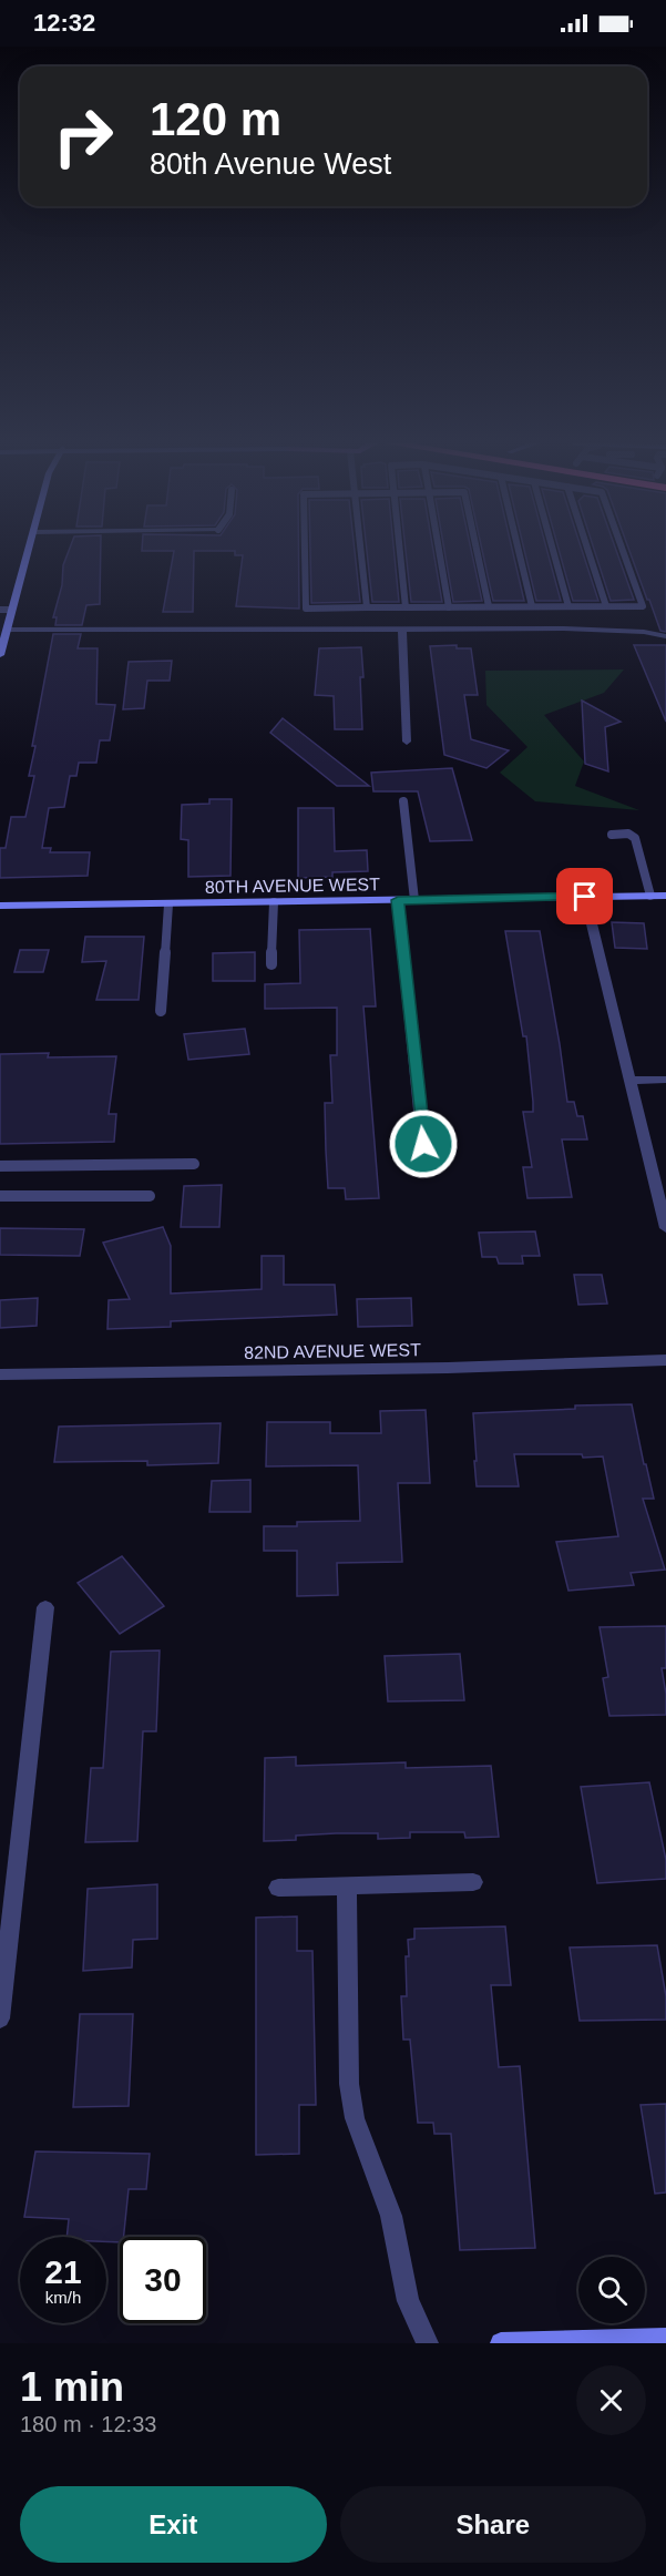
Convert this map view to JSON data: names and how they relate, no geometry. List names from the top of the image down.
{
  "streets": {
    "street": ["80TH AVENUE WEST", "82ND AVENUE WEST"]
  },
  "page": {
    "status": "12:32",
    "turn": ["120 m", "80th Avenue West"],
    "speed": "21 km/h",
    "limit": "30",
    "heading": ["1 min", "180 m · 12:33"],
    "buttons": ["Exit", "Share"]
  }
}
